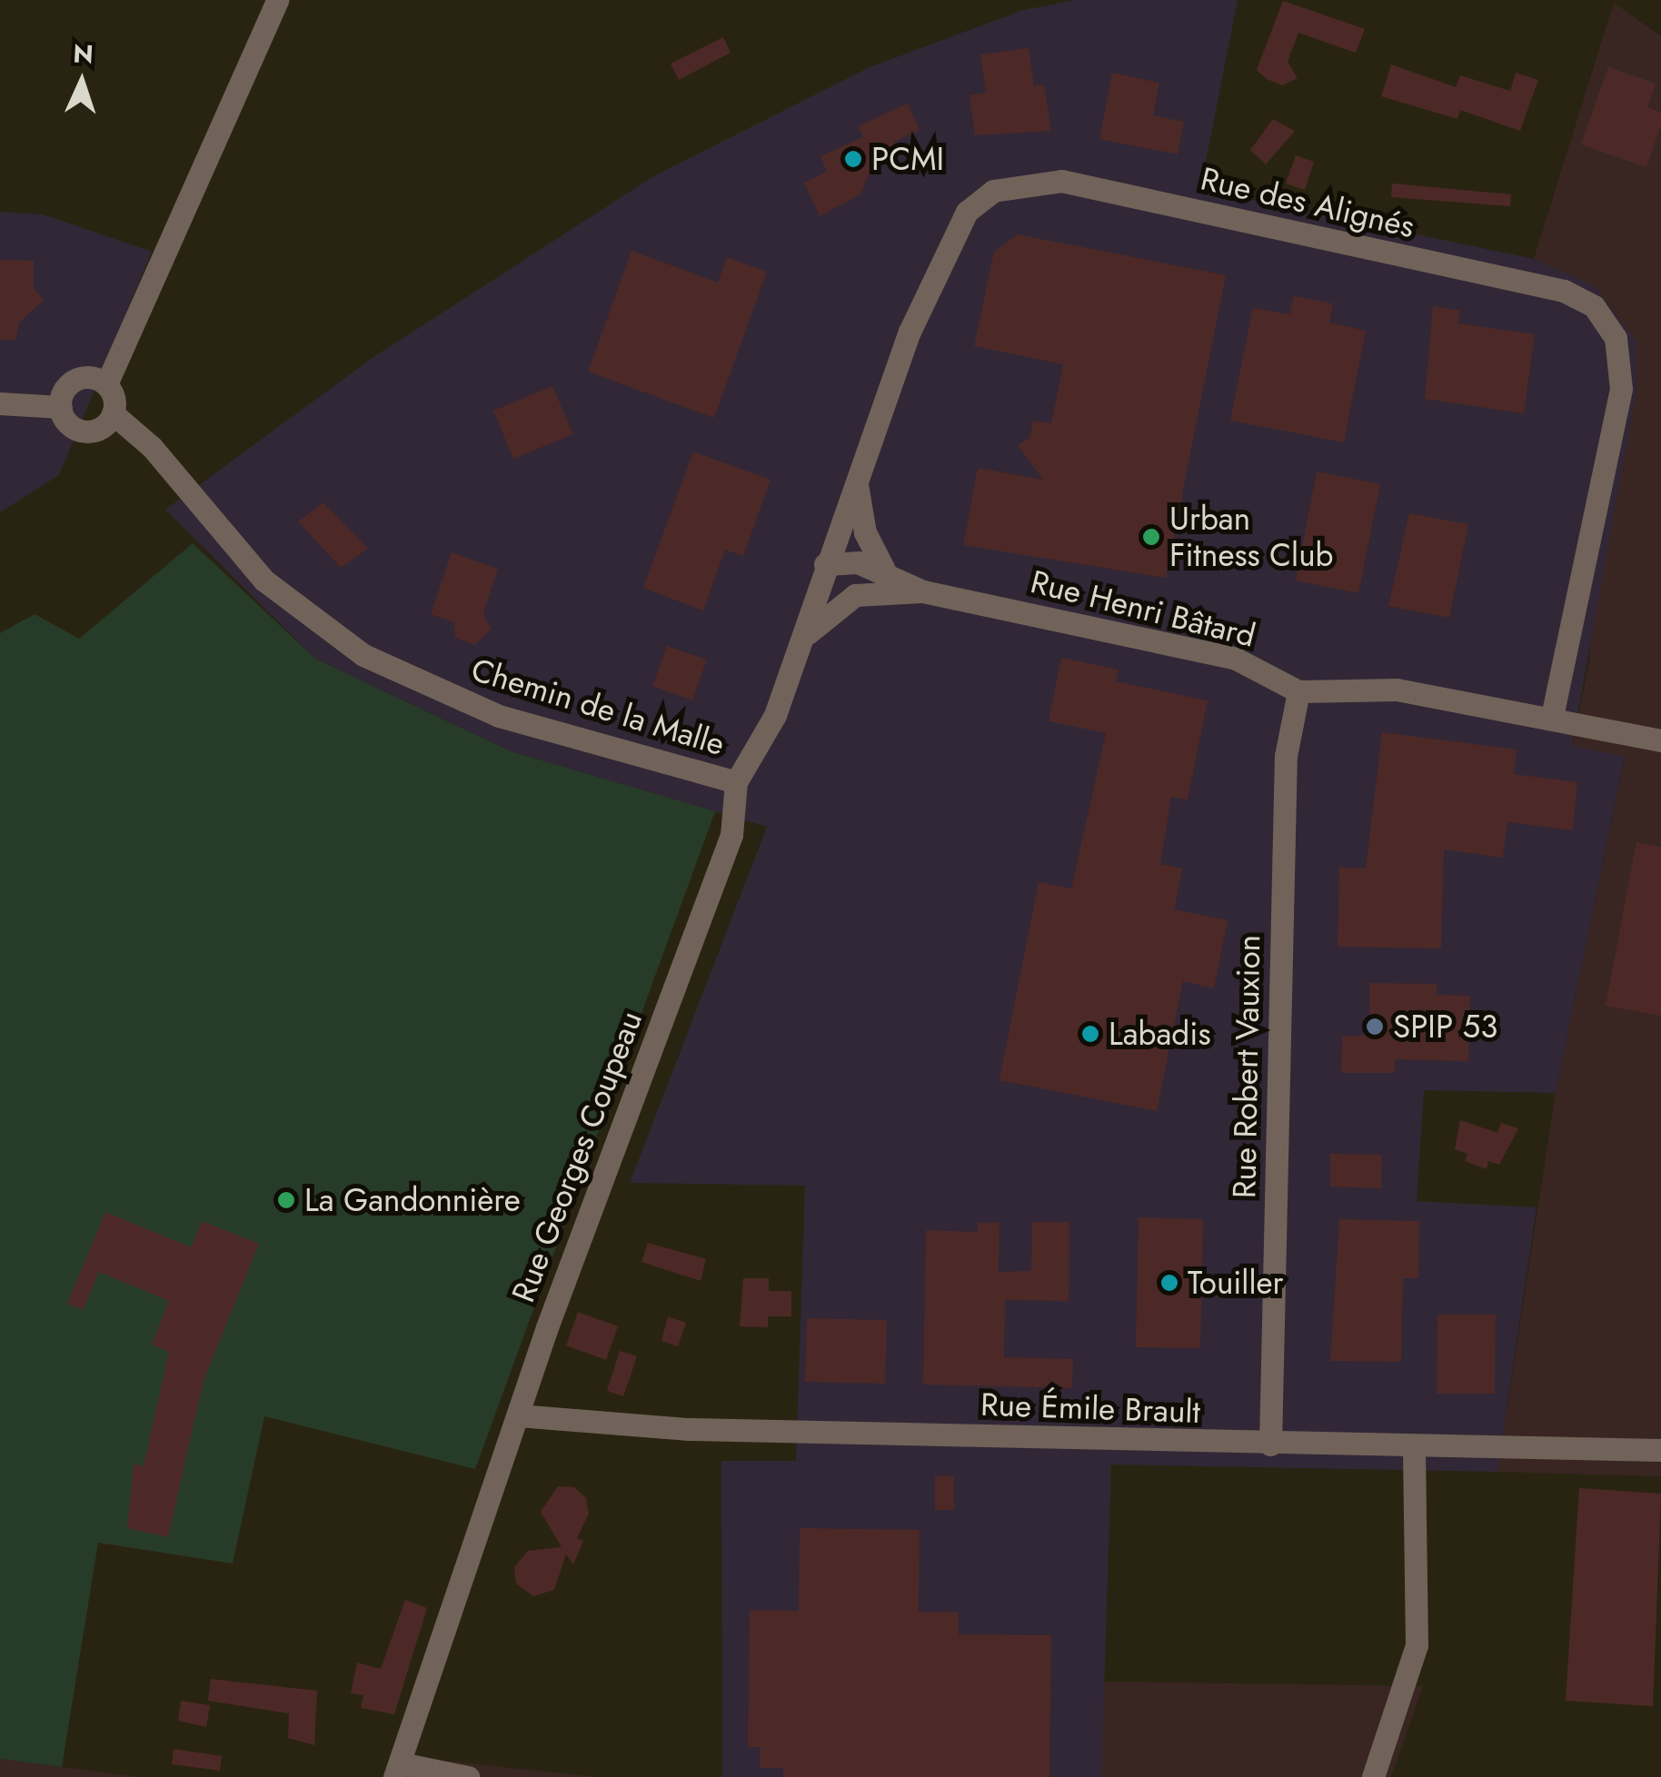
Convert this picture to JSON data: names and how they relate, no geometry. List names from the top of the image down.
{
  "streets": {
    "street": [
      "Rue des Alignés",
      "Rue Henri Bâtard",
      "Chemin de la Malle",
      "Rue Robert Vauxion",
      "Rue Georges Coupeau",
      "Rue Émile Brault"
    ]
  },
  "crossings": [
    ["Rue des Alignés", "Rue Henri Bâtard"],
    ["Rue des Alignés", "Rue Georges Coupeau"],
    ["Rue Henri Bâtard", "Rue Robert Vauxion"],
    ["Rue Henri Bâtard", "Rue Georges Coupeau"],
    ["Chemin de la Malle", "Rue Georges Coupeau"],
    ["Rue Robert Vauxion", "Rue Émile Brault"],
    ["Rue Georges Coupeau", "Rue Émile Brault"]
  ],
  "places": [
    "PCMI",
    "Urban Fitness Club",
    "SPIP 53",
    "Labadis",
    "La Gandonnière",
    "Touiller"
  ],
  "north": "top"
}
